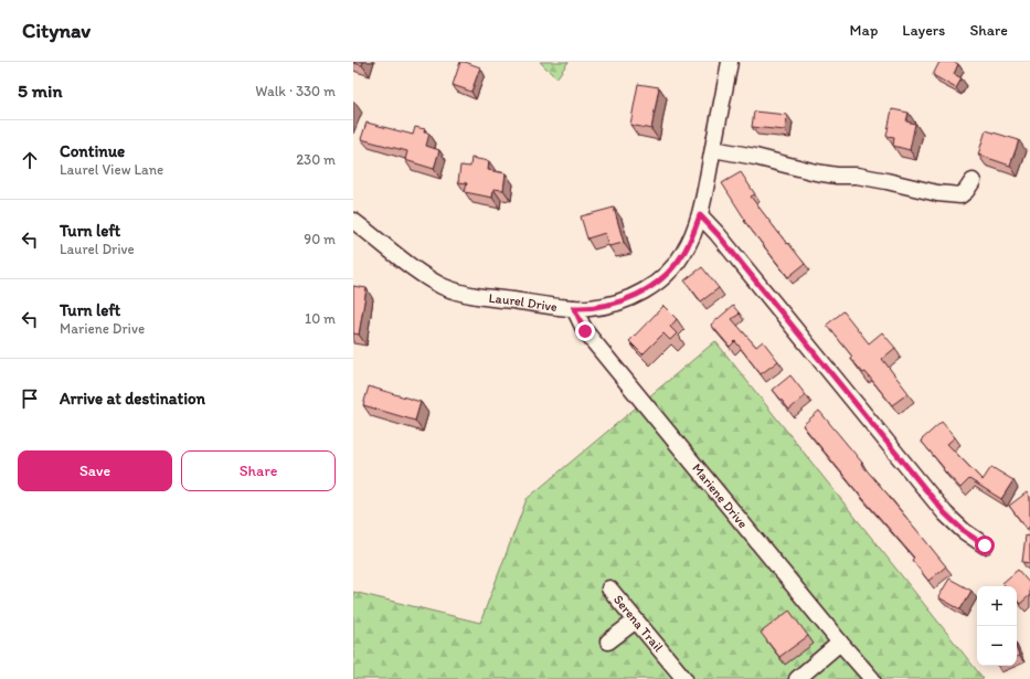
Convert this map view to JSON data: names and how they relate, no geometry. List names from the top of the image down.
{
  "streets": {
    "street": ["Laurel Drive", "Mariene Drive", "Serena Trail"]
  },
  "crossings": [
    ["Laurel Drive", "Mariene Drive"]
  ],
  "page": {
    "header": "Citynav",
    "nav": ["Map", "Layers", "Share"],
    "heading": ["5 min", "Walk · 330 m"],
    "list": [
      ["Continue", "Laurel View Lane", "230 m"],
      ["Turn left", "Laurel Drive", "90 m"],
      ["Turn left", "Mariene Drive", "10 m"],
      "Arrive at destination"
    ],
    "buttons": ["Save", "Share"],
    "map_buttons": ["+", "−"]
  }
}
